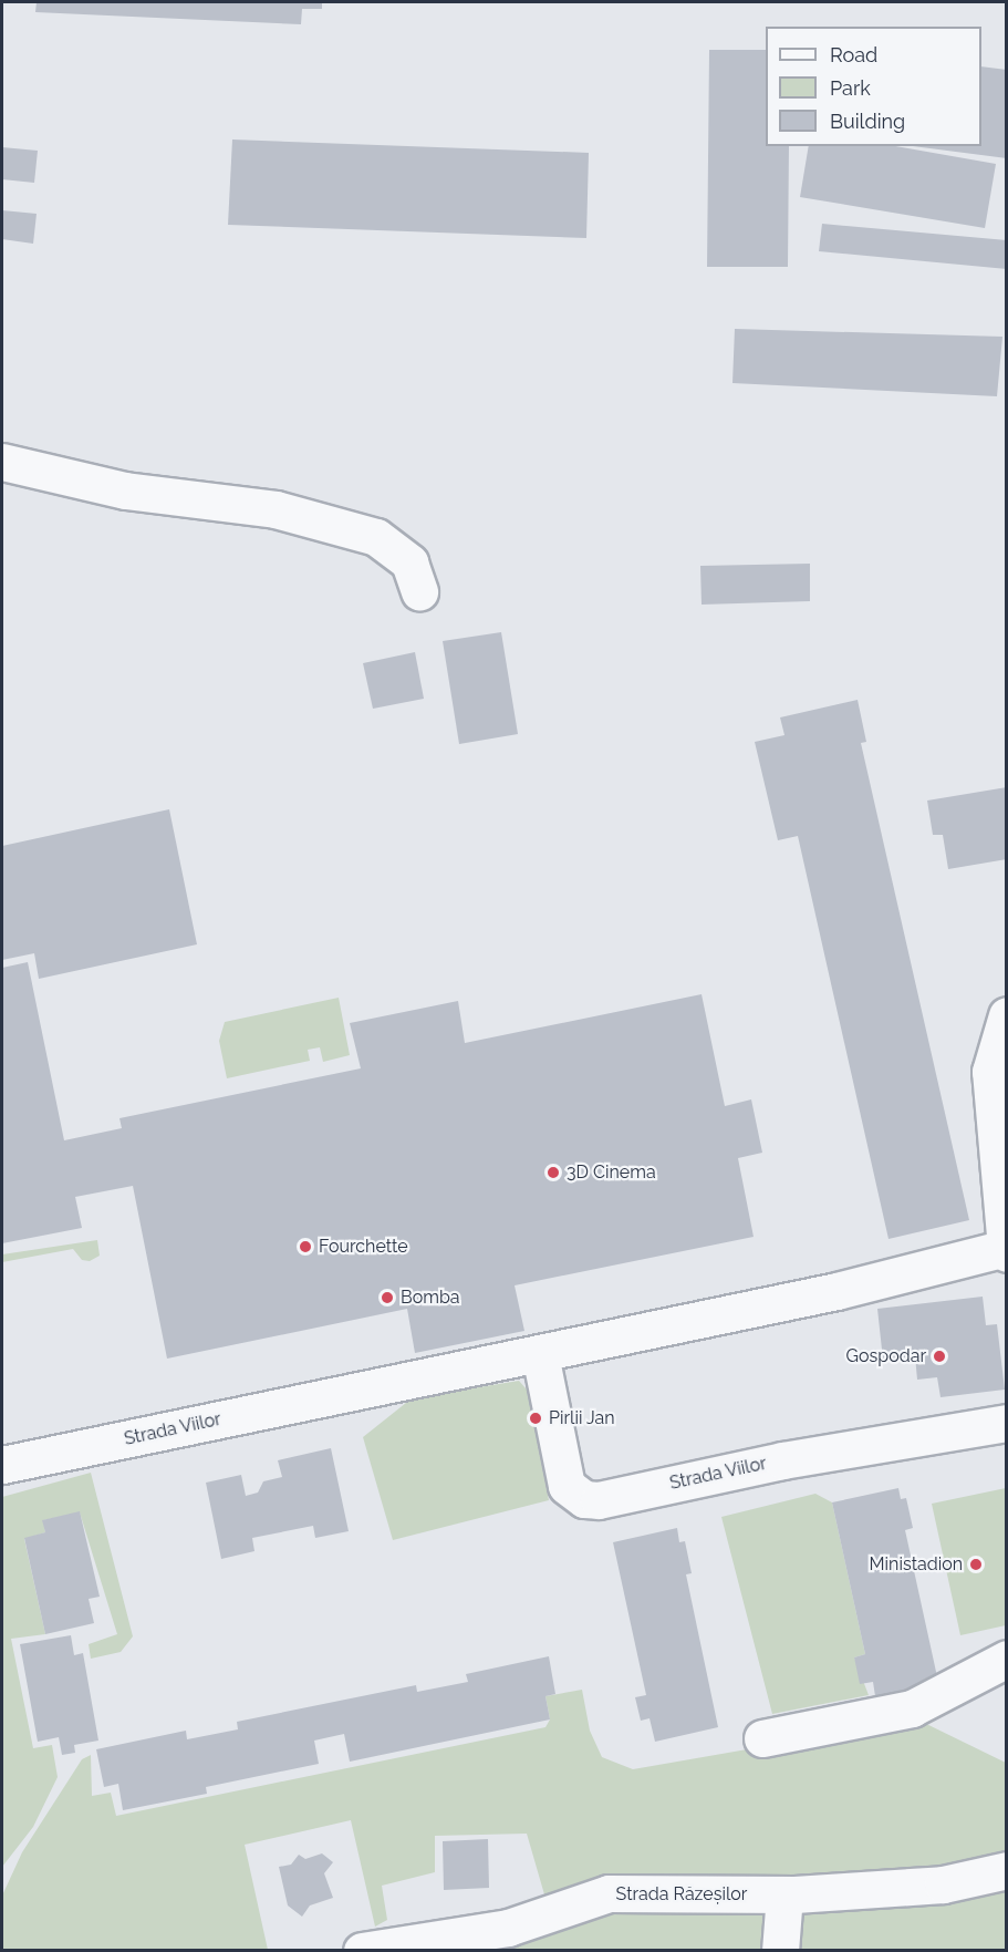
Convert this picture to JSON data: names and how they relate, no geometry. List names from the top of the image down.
{
  "streets": {
    "street": ["Strada Viilor", "Strada Răzeșilor"]
  },
  "places": [
    "3D Cinema",
    "Fourchette",
    "Bomba",
    "Gospodar",
    "Pirlii Jan",
    "Ministadion"
  ],
  "legend": ["Road", "Park", "Building"]
}
